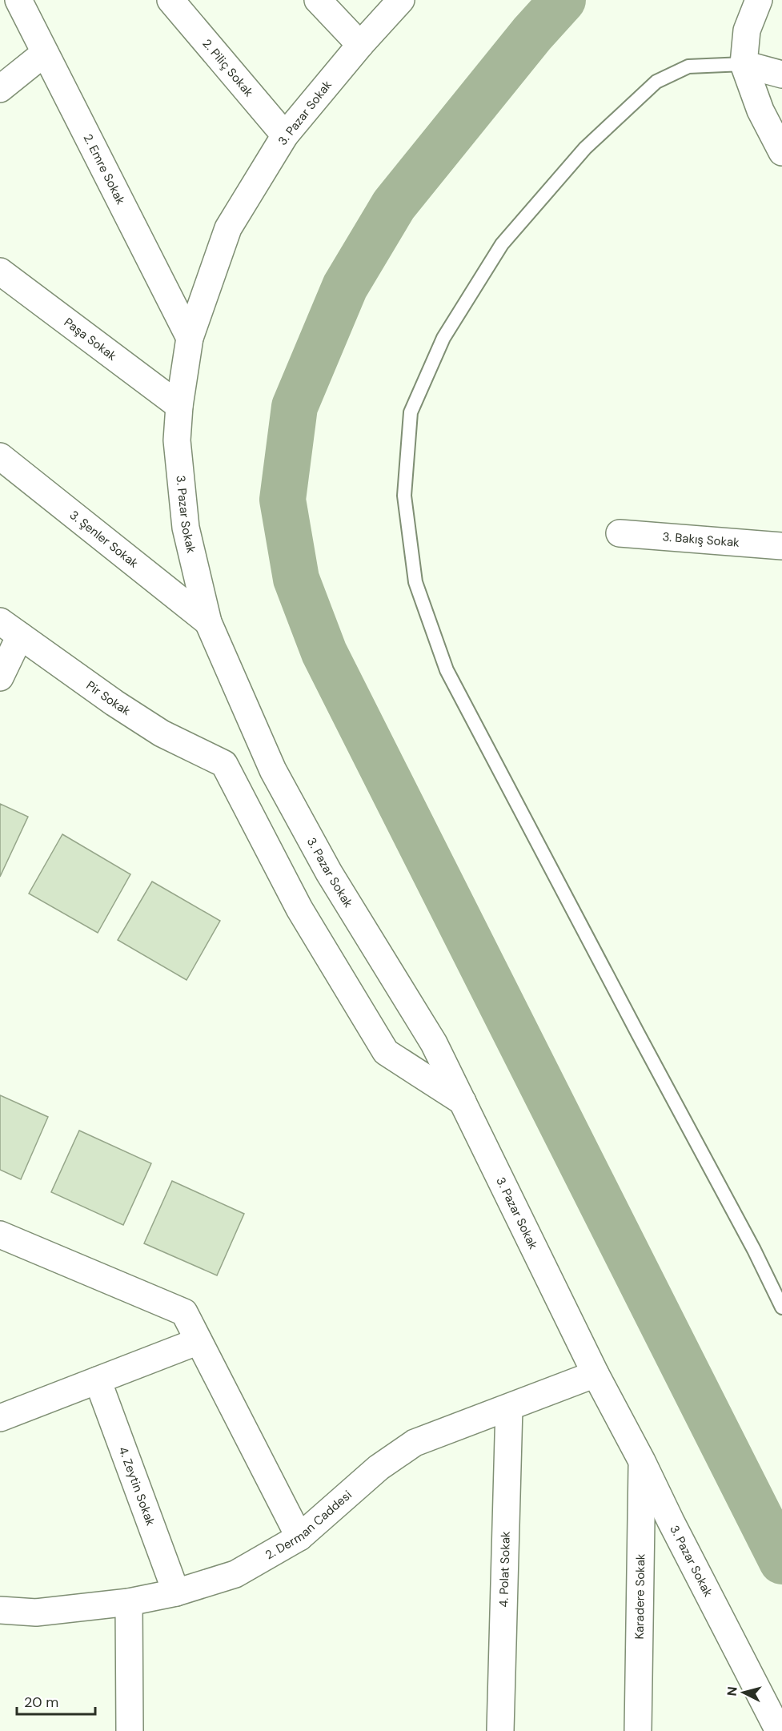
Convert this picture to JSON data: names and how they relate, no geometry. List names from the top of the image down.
{
  "streets": {
    "street": [
      "2. Piliç Sokak",
      "3. Pazar Sokak",
      "2. Emre Sokak",
      "Paşa Sokak",
      "3. Şenler Sokak",
      "3. Bakış Sokak",
      "Pir Sokak",
      "4. Zeytin Sokak",
      "2. Derman Caddesi",
      "4. Polat Sokak",
      "Karadere Sokak"
    ]
  },
  "crossings": [
    ["2. Piliç Sokak", "3. Pazar Sokak"],
    ["3. Pazar Sokak", "2. Emre Sokak"],
    ["3. Pazar Sokak", "Paşa Sokak"],
    ["3. Pazar Sokak", "3. Şenler Sokak"],
    ["3. Pazar Sokak", "Pir Sokak"],
    ["3. Pazar Sokak", "2. Derman Caddesi"],
    ["3. Pazar Sokak", "Karadere Sokak"],
    ["4. Zeytin Sokak", "2. Derman Caddesi"],
    ["2. Derman Caddesi", "4. Polat Sokak"]
  ],
  "scale_bar": "20 m",
  "north": "left"
}
